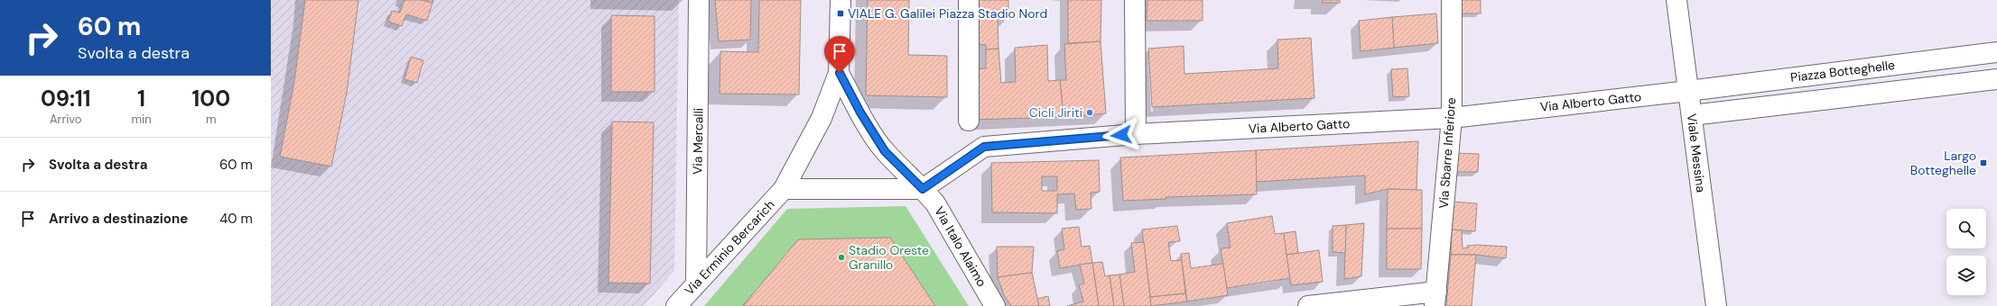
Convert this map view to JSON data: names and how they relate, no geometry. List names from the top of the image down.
{
  "streets": {
    "street": [
      "Piazza Botteghelle",
      "Via Alberto Gatto",
      "Via Mercalli",
      "Via Sbarre Inferiore",
      "Viale Messina",
      "Via Italo Alaimo",
      "Via Erminio Bercarich"
    ]
  },
  "crossings": [
    ["Piazza Botteghelle", "Via Alberto Gatto"],
    ["Piazza Botteghelle", "Viale Messina"],
    ["Via Alberto Gatto", "Via Sbarre Inferiore"],
    ["Via Alberto Gatto", "Viale Messina"],
    ["Via Alberto Gatto", "Via Italo Alaimo"],
    ["Via Mercalli", "Via Erminio Bercarich"],
    ["Via Italo Alaimo", "Via Erminio Bercarich"]
  ],
  "places": {
    "transit": ["VIALE G. Galilei Piazza Stadio Nord", "Largo Botteghelle"],
    "other": ["Cicli Jiriti", "Stadio Oreste Granillo"]
  },
  "page": {
    "turn": ["60 m", "Svolta a destra"],
    "eta": [
      "09:11",
      "Arrivo",
      "1",
      "min",
      "100",
      "m"
    ],
    "list": [
      {
        "name": "Svolta a destra",
        "value": "60 m"
      },
      {
        "name": "Arrivo a destinazione",
        "value": "40 m"
      }
    ]
  }
}
